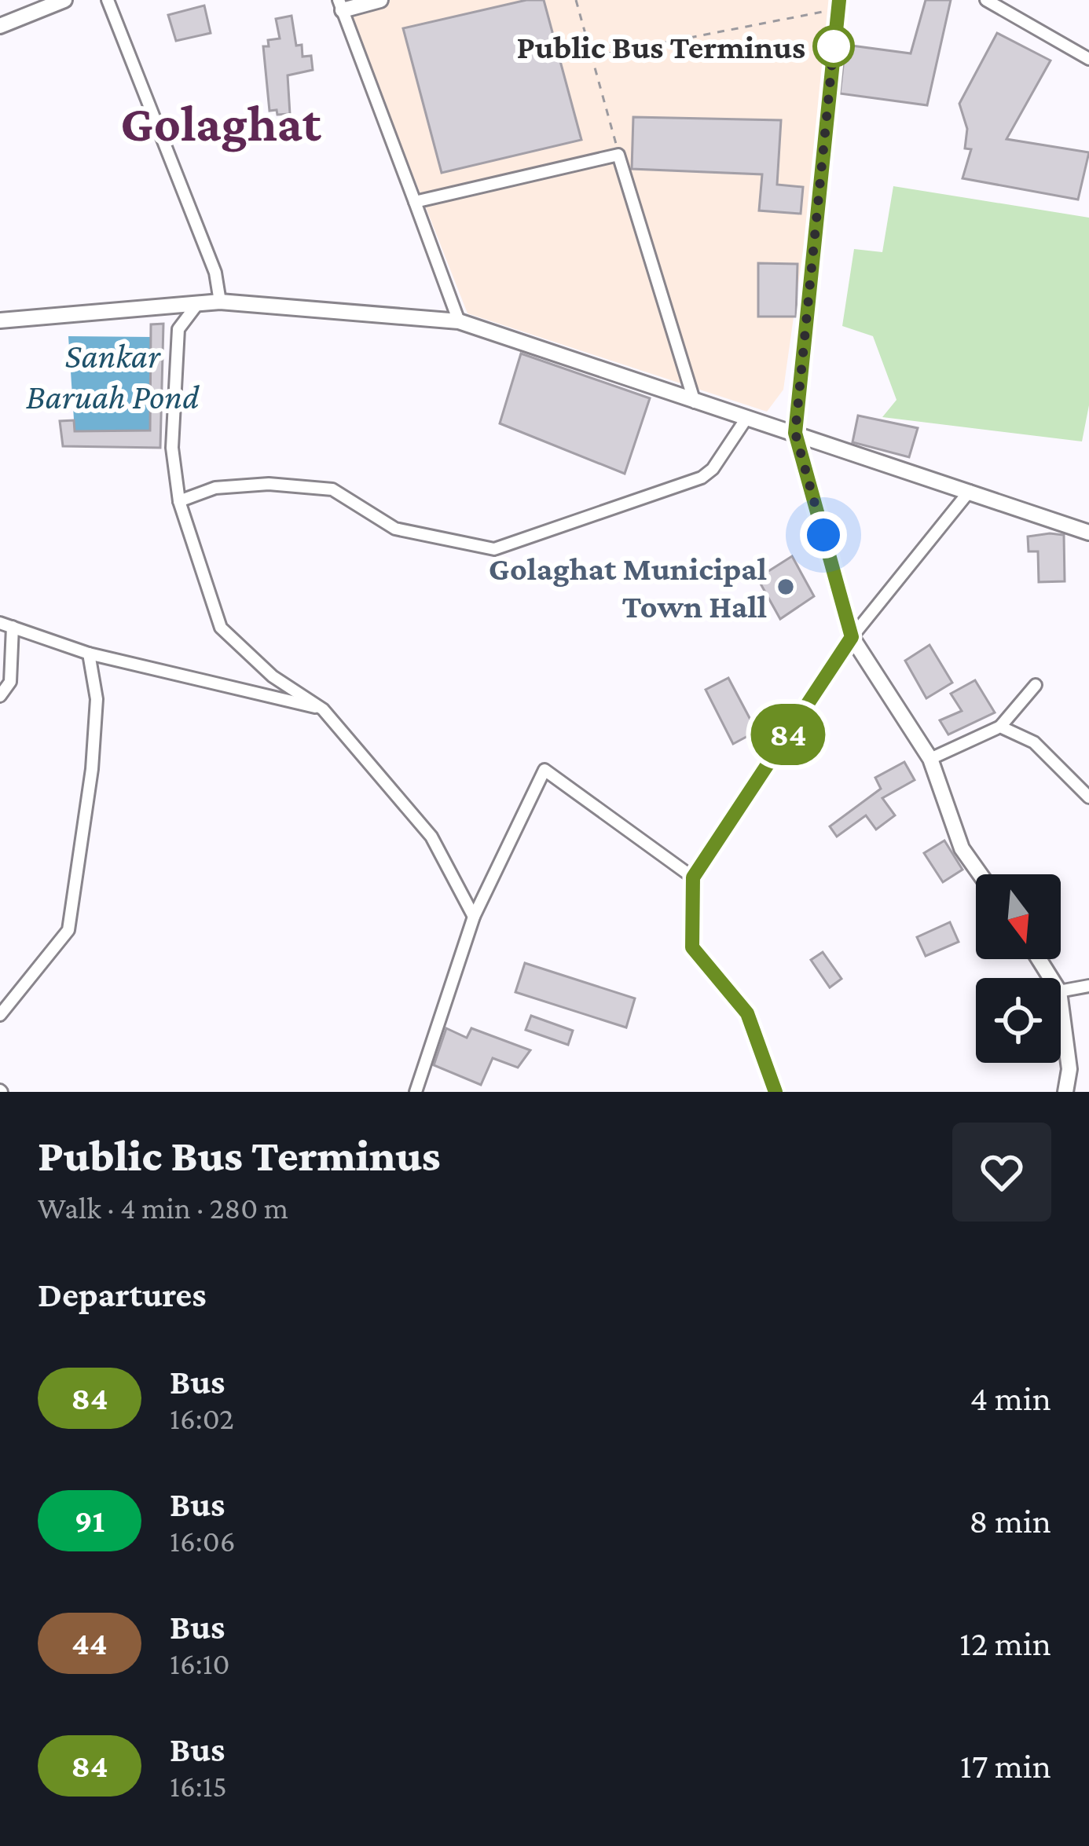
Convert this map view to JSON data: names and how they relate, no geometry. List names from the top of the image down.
{
  "districts": ["Golaghat"],
  "water": ["Sankar Baruah Pond"],
  "places": ["Public Bus Terminus", "Golaghat Municipal Town Hall"],
  "lines": ["bus line 84"],
  "north": "bottom",
  "page": {
    "on_map": "84",
    "heading": [
      ["Public Bus Terminus", "Walk · 4 min · 280 m"],
      "Departures"
    ],
    "list": [
      {
        "mark": "84",
        "name": "Bus",
        "note": "16:02",
        "value": "4 min"
      },
      {
        "mark": "91",
        "name": "Bus",
        "note": "16:06",
        "value": "8 min"
      },
      {
        "mark": "44",
        "name": "Bus",
        "note": "16:10",
        "value": "12 min"
      },
      {
        "mark": "84",
        "name": "Bus",
        "note": "16:15",
        "value": "17 min"
      }
    ]
  }
}
